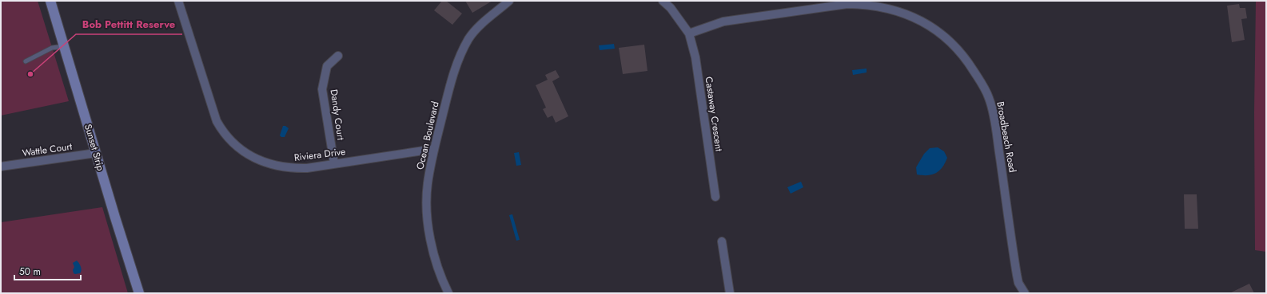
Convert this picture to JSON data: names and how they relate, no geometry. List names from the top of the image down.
{
  "streets": {
    "street": [
      "Castaway Crescent",
      "Dandy Court",
      "Ocean Boulevard",
      "Broadbeach Road",
      "Sunset Strip",
      "Wattle Court",
      "Riviera Drive"
    ]
  },
  "crossings": [
    ["Castaway Crescent", "Broadbeach Road"],
    ["Dandy Court", "Riviera Drive"],
    ["Ocean Boulevard", "Riviera Drive"],
    ["Sunset Strip", "Wattle Court"]
  ],
  "places": ["Bob Pettitt Reserve"],
  "scale_bar": "50 m"
}
